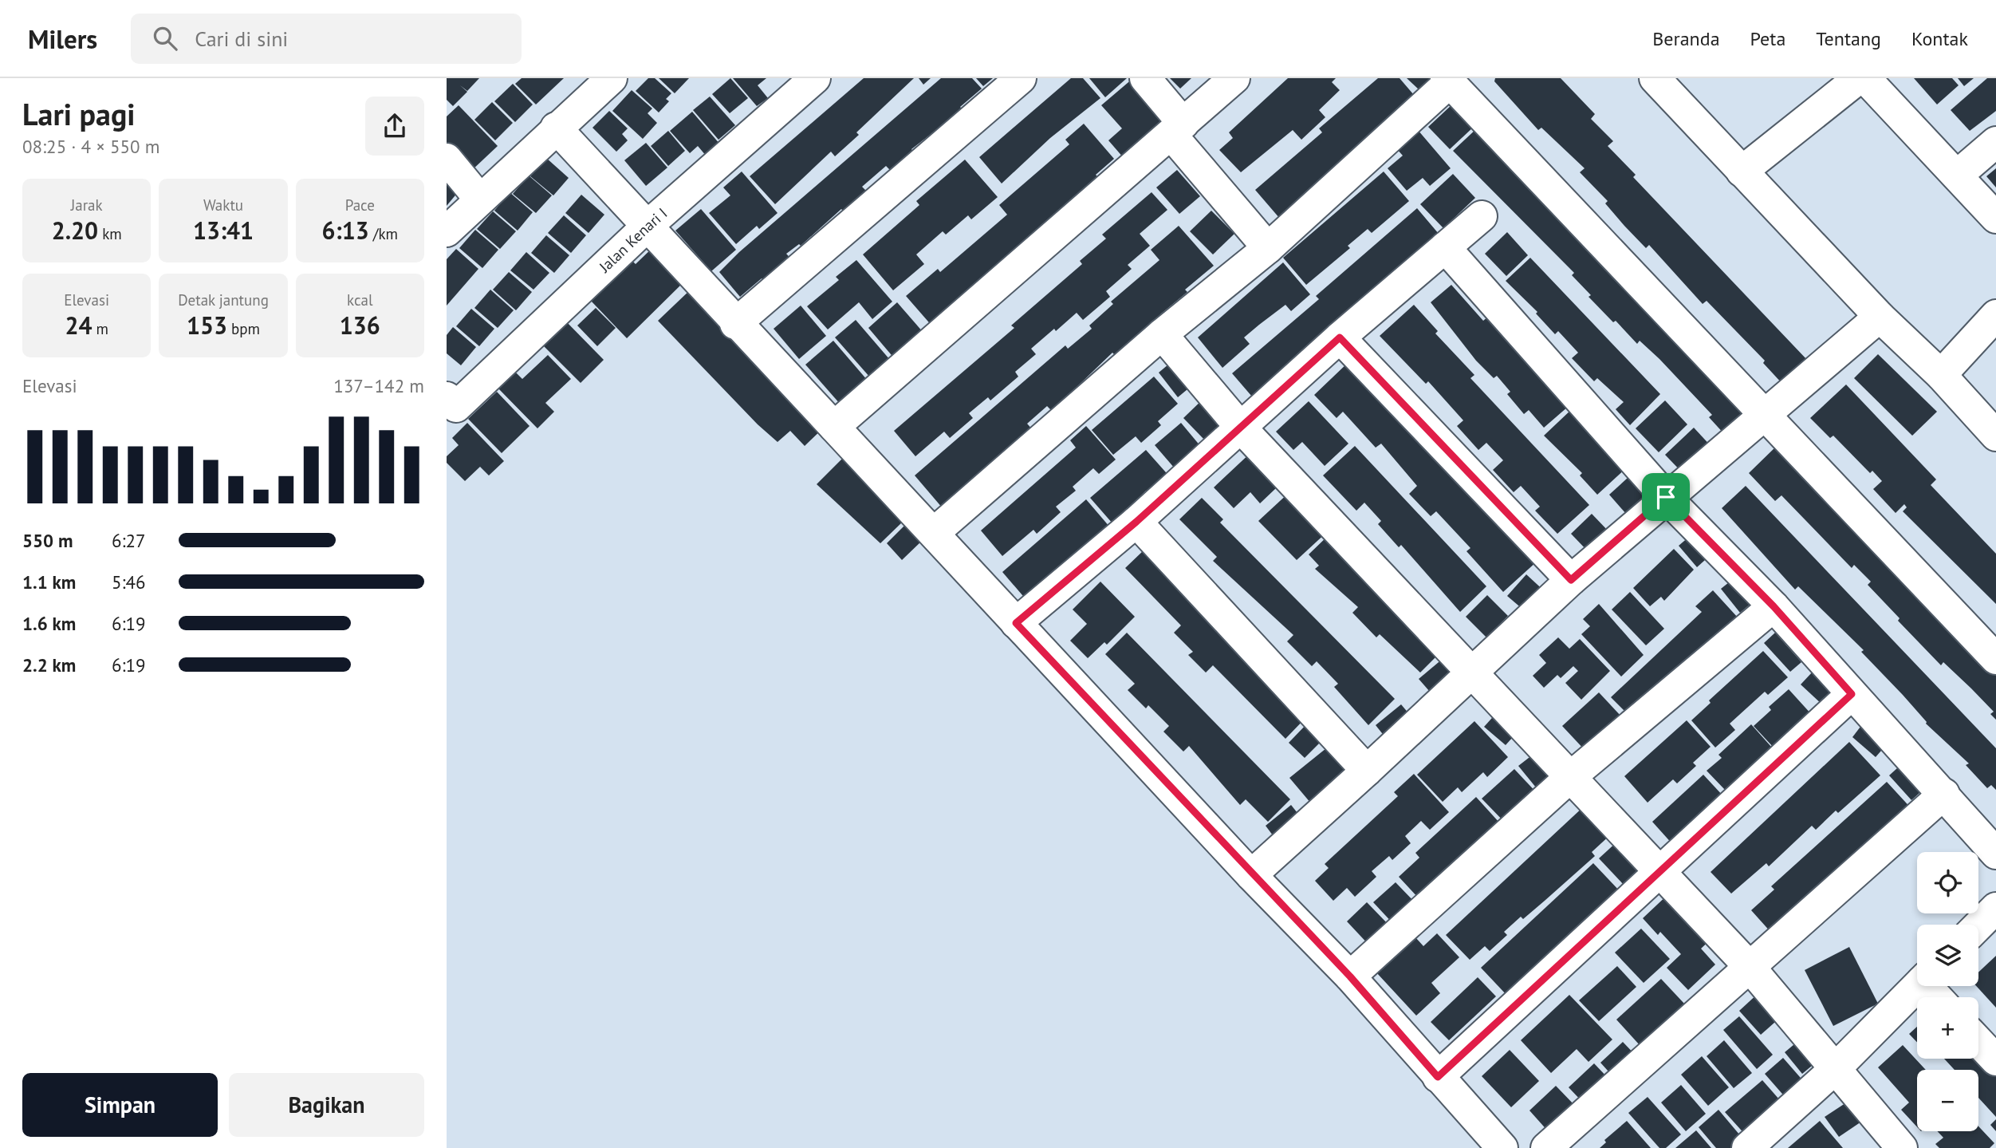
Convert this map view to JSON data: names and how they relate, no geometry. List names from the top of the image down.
{
  "streets": {
    "street": ["Jalan Kenari I"]
  },
  "page": {
    "header": "Milers",
    "search": "Cari di sini",
    "nav": [
      "Beranda",
      "Peta",
      "Tentang",
      "Kontak"
    ],
    "heading": ["Lari pagi", "08:25 · 4 × 550 m"],
    "stats": [
      ["Jarak", "2.20 km"],
      ["Waktu", "13:41"],
      ["Pace", "6:13 /km"],
      ["Elevasi", "24 m"],
      ["Detak jantung", "153 bpm"],
      ["kcal", "136"]
    ],
    "chart": ["Elevasi", "137–142 m"],
    "list": [
      {
        "name": "550 m",
        "note": "6:27"
      },
      {
        "name": "1.1 km",
        "note": "5:46"
      },
      {
        "name": "1.6 km",
        "note": "6:19"
      },
      {
        "name": "2.2 km",
        "note": "6:19"
      }
    ],
    "map_buttons": ["+", "−"],
    "buttons": ["Simpan", "Bagikan"]
  }
}
